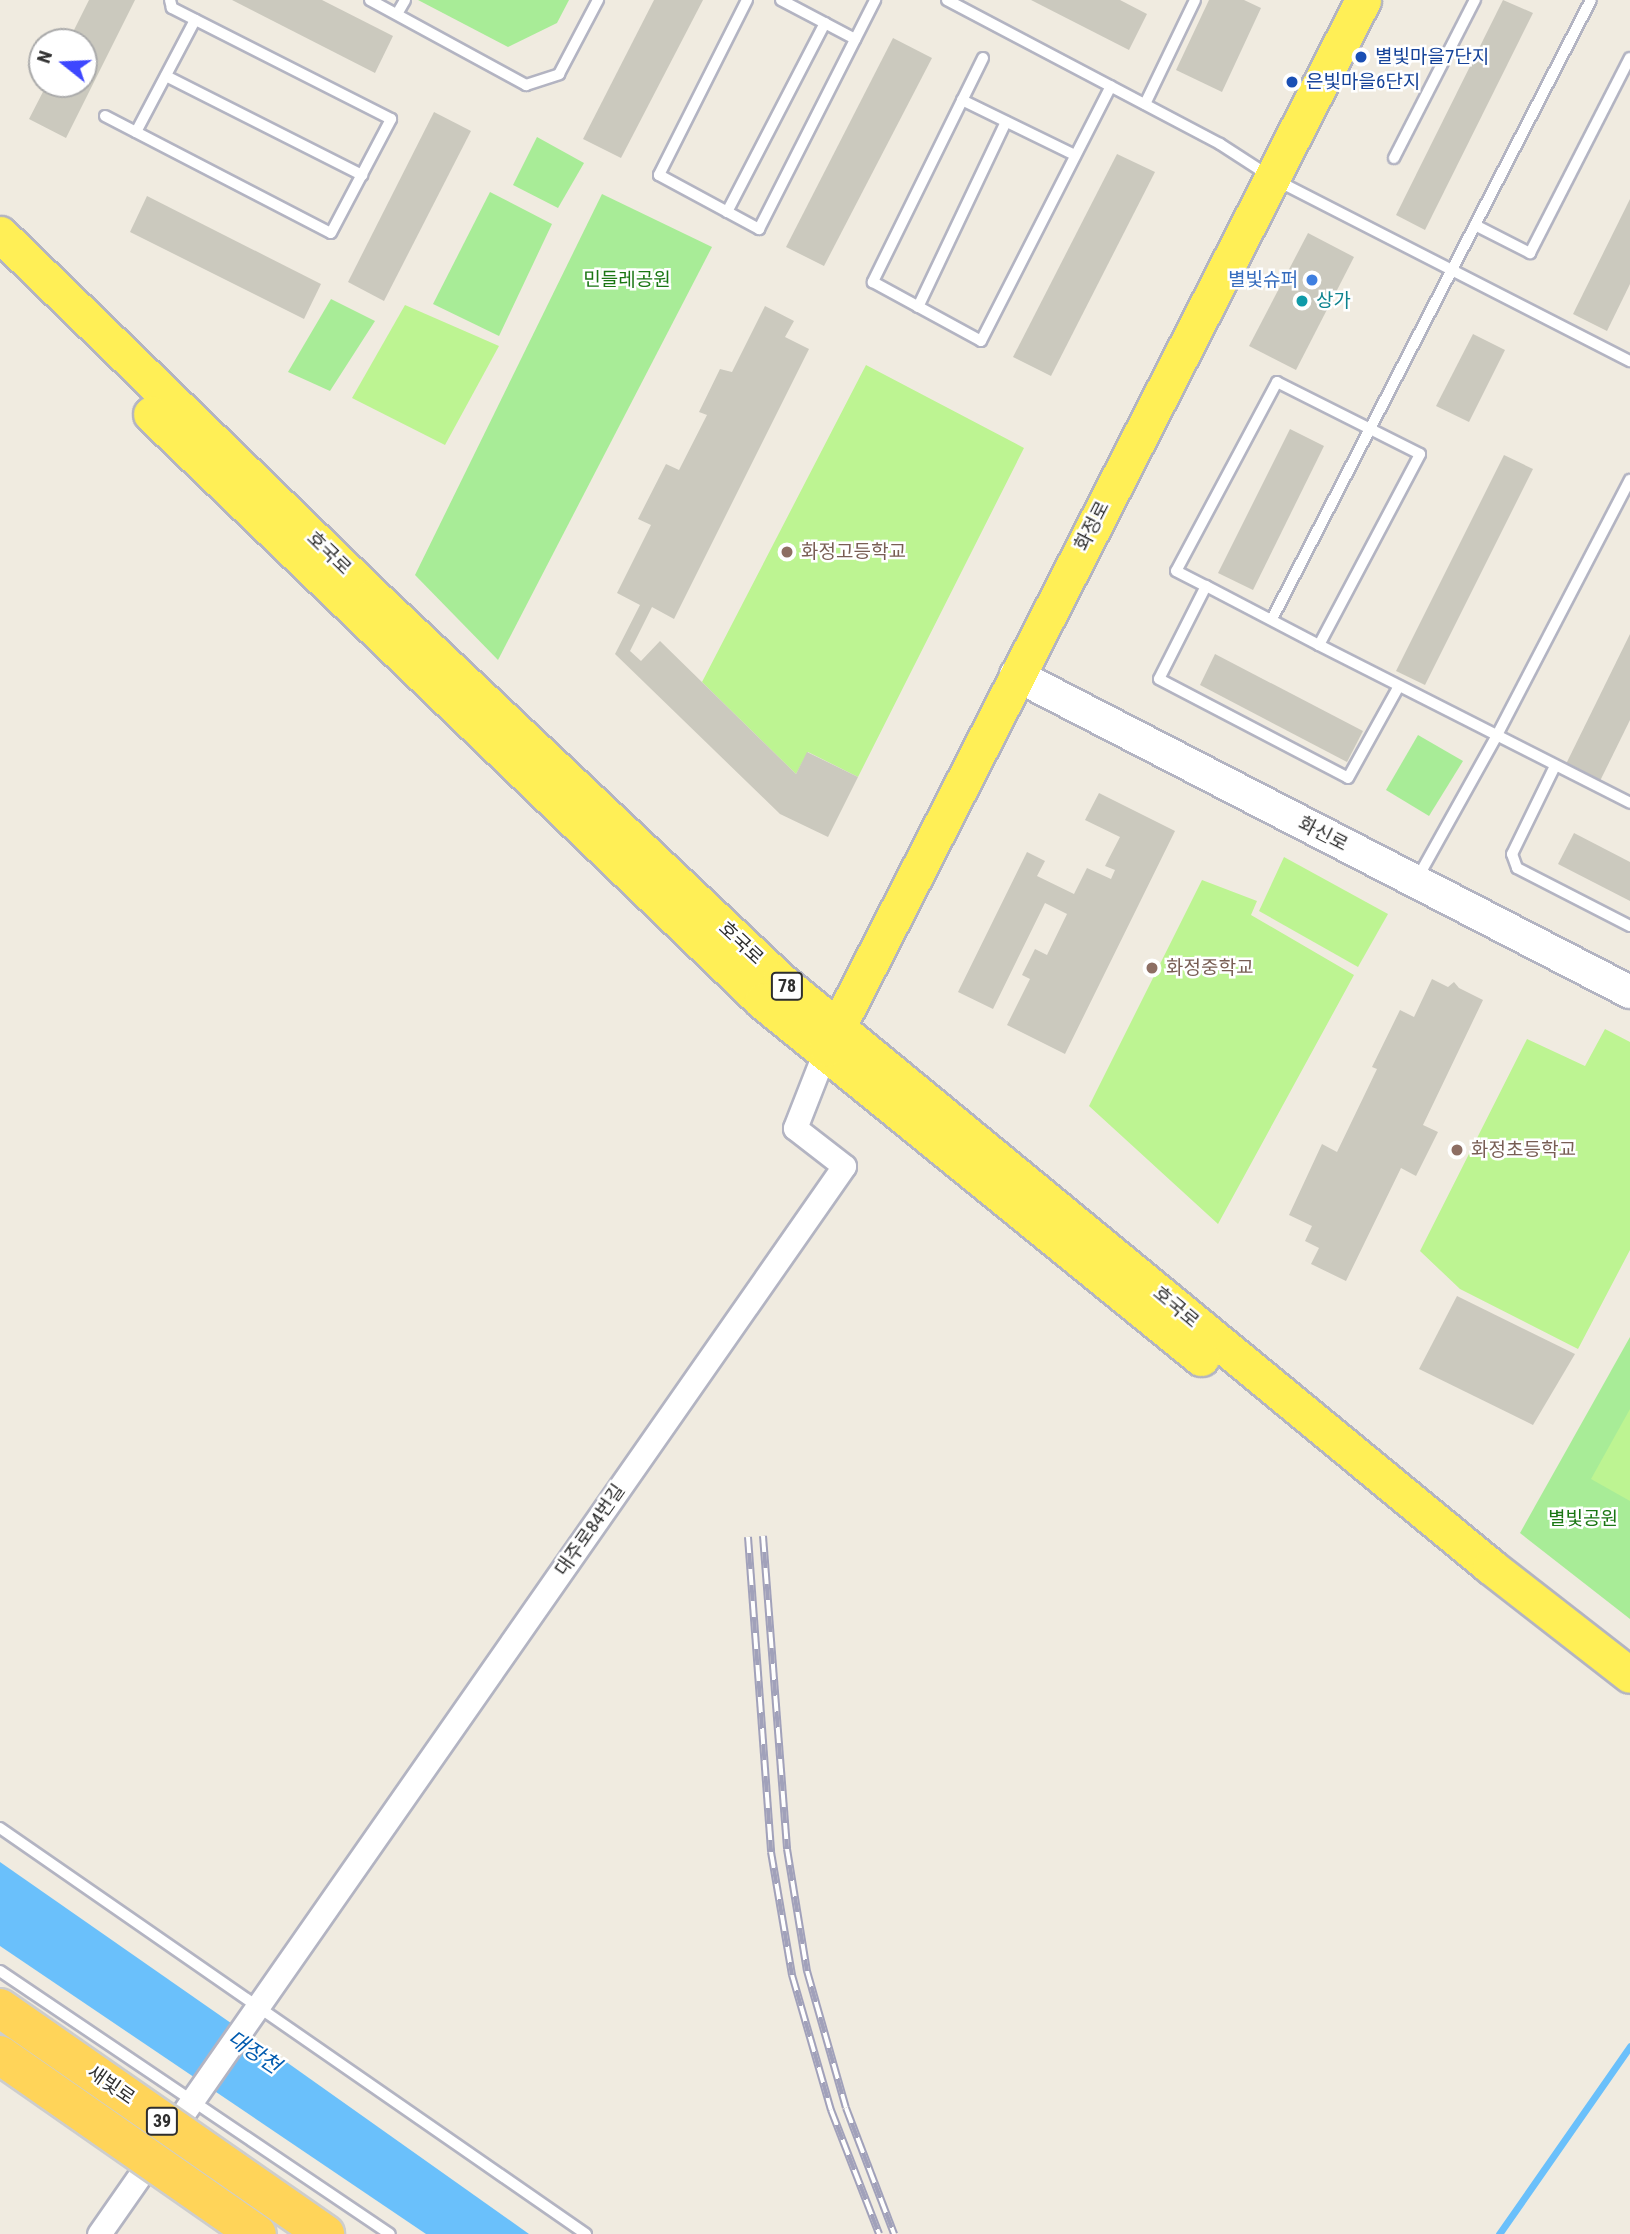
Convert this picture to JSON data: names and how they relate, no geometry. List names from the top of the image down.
{
  "streets": {
    "highway": ["새빛로", "39"],
    "main road": [
      "화정로",
      "호국로",
      "화신로",
      "78"
    ],
    "street": ["대주로84번길"]
  },
  "crossings": [
    ["화정로", "호국로"],
    ["화정로", "화신로"],
    ["화정로", "대주로84번길"],
    ["호국로", "대주로84번길"]
  ],
  "water": ["대장천"],
  "parks": ["민들레공원", "별빛공원"],
  "places": [
    "별빛마을7단지",
    "은빛마을6단지",
    "별빛슈퍼",
    "상가",
    "화정고등학교",
    "화정중학교",
    "화정초등학교"
  ],
  "north": "left"
}
